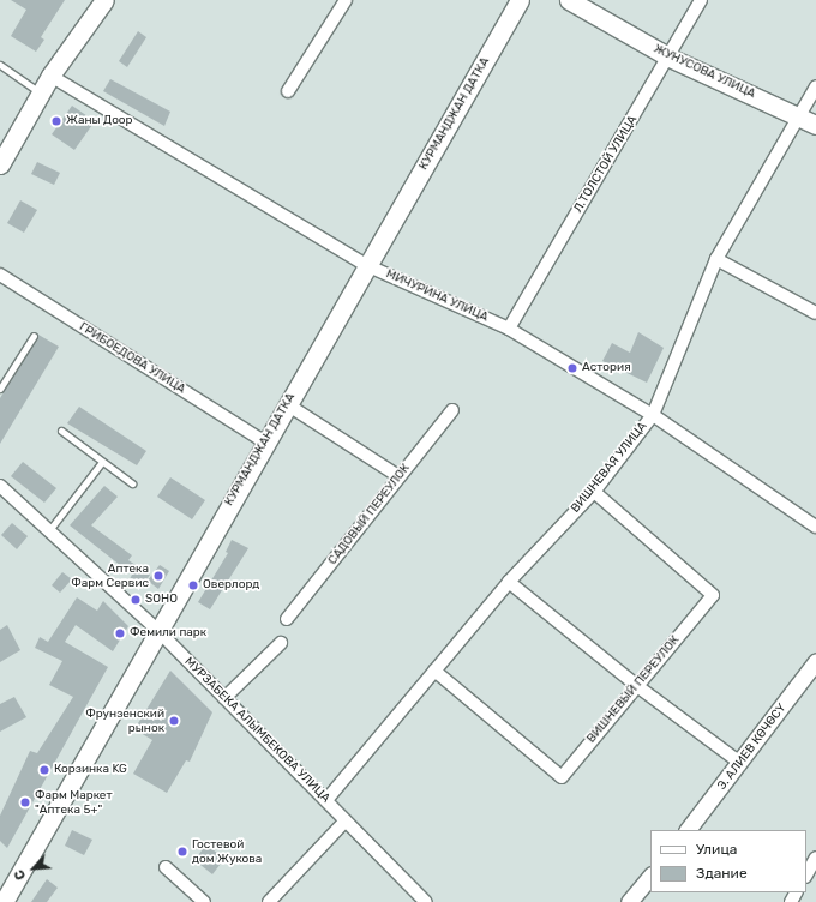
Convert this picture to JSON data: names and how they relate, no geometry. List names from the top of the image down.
{
  "streets": {
    "main road": ["ЖУНУСОВА УЛИЦА", "КУРМАНДЖАН ДАТКА"],
    "street": [
      "Л.ТОЛСТОЙ УЛИЦА",
      "МИЧУРИНА УЛИЦА",
      "ГРИБОЕДОВА УЛИЦА",
      "ВИШНЕВАЯ УЛИЦА",
      "САДОВЫЙ ПЕРЕУЛОК",
      "ВИШНЕВЫЙ ПЕРЕУЛОК",
      "МУРЗАБЕКА АЛЫМБЕКОВА УЛИЦА",
      "Э. АЛИЕВ КӨЧӨСҮ"
    ]
  },
  "crossings": [
    ["ЖУНУСОВА УЛИЦА", "Л.ТОЛСТОЙ УЛИЦА"],
    ["ЖУНУСОВА УЛИЦА", "ВИШНЕВАЯ УЛИЦА"],
    ["КУРМАНДЖАН ДАТКА", "МИЧУРИНА УЛИЦА"],
    ["КУРМАНДЖАН ДАТКА", "ГРИБОЕДОВА УЛИЦА"],
    ["КУРМАНДЖАН ДАТКА", "МУРЗАБЕКА АЛЫМБЕКОВА УЛИЦА"],
    ["Л.ТОЛСТОЙ УЛИЦА", "МИЧУРИНА УЛИЦА"],
    ["МИЧУРИНА УЛИЦА", "ВИШНЕВАЯ УЛИЦА"],
    ["ВИШНЕВАЯ УЛИЦА", "ВИШНЕВЫЙ ПЕРЕУЛОК"],
    ["ВИШНЕВАЯ УЛИЦА", "МУРЗАБЕКА АЛЫМБЕКОВА УЛИЦА"]
  ],
  "places": [
    "Жаны Доор",
    "Астория",
    "Аптека Фарм Сервис",
    "Оверлорд",
    "SOHO",
    "Фемили парк",
    "Фрунзенский рынок",
    "Корзинка KG",
    "Фарм Маркет \"Аптека 5+\"",
    "Гостевой дом Жукова"
  ],
  "legend": ["Улица", "Здание"],
  "north": "bottom left"
}
